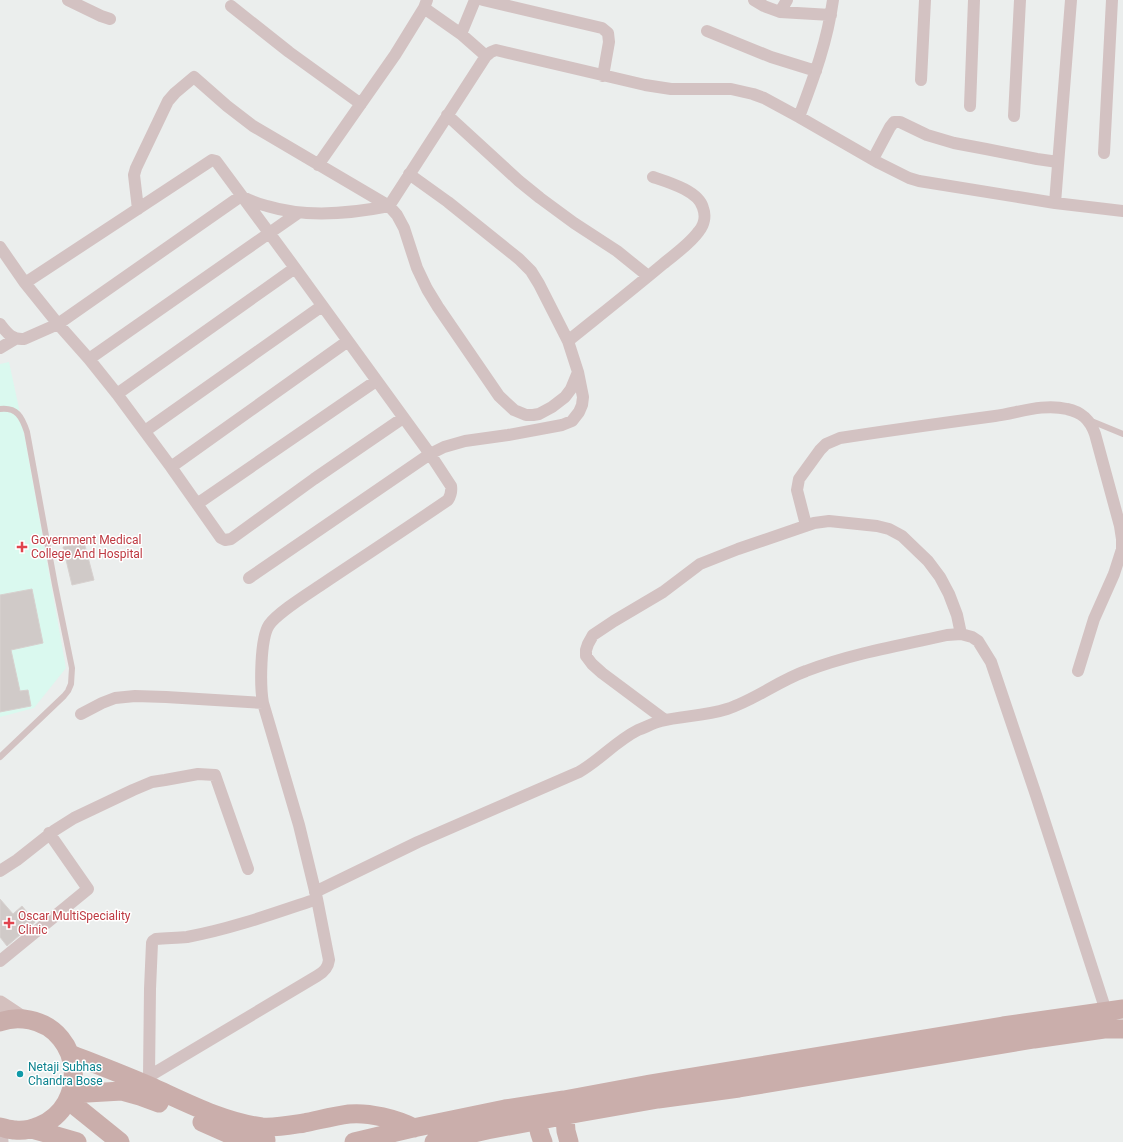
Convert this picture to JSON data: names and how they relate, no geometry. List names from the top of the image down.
{
  "places": {
    "health": ["Government Medical College And Hospital", "Oscar MultiSpeciality Clinic"],
    "other": ["Netaji Subhas Chandra Bose"]
  }
}
